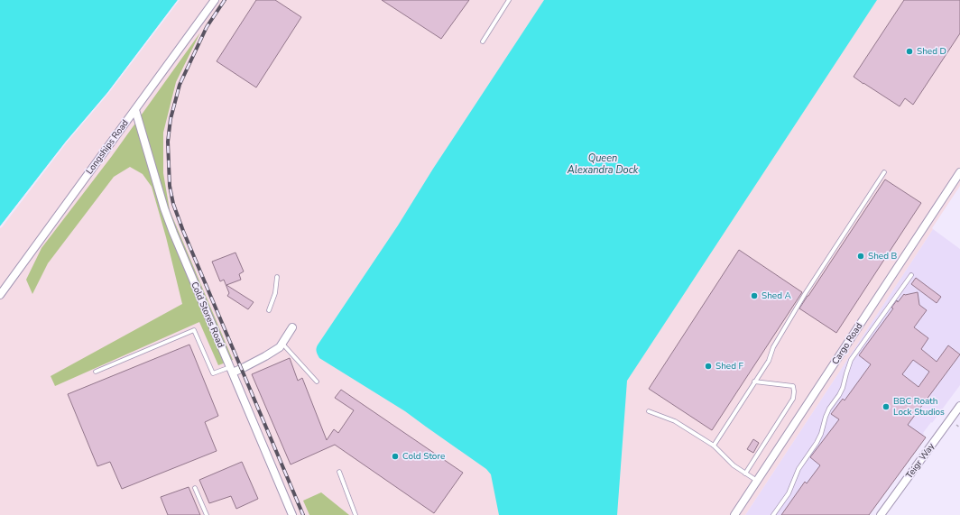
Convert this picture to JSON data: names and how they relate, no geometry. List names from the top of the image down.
{
  "streets": {
    "street": [
      "Longships Road",
      "Cold Stores Road",
      "Cargo Road",
      "Teigr Way"
    ]
  },
  "crossings": [
    ["Longships Road", "Cold Stores Road"]
  ],
  "water": ["Queen Alexandra Dock"],
  "places": [
    "Shed D",
    "Shed B",
    "Shed A",
    "Shed F",
    "BBC Roath Lock Studios",
    "Cold Store"
  ]
}
